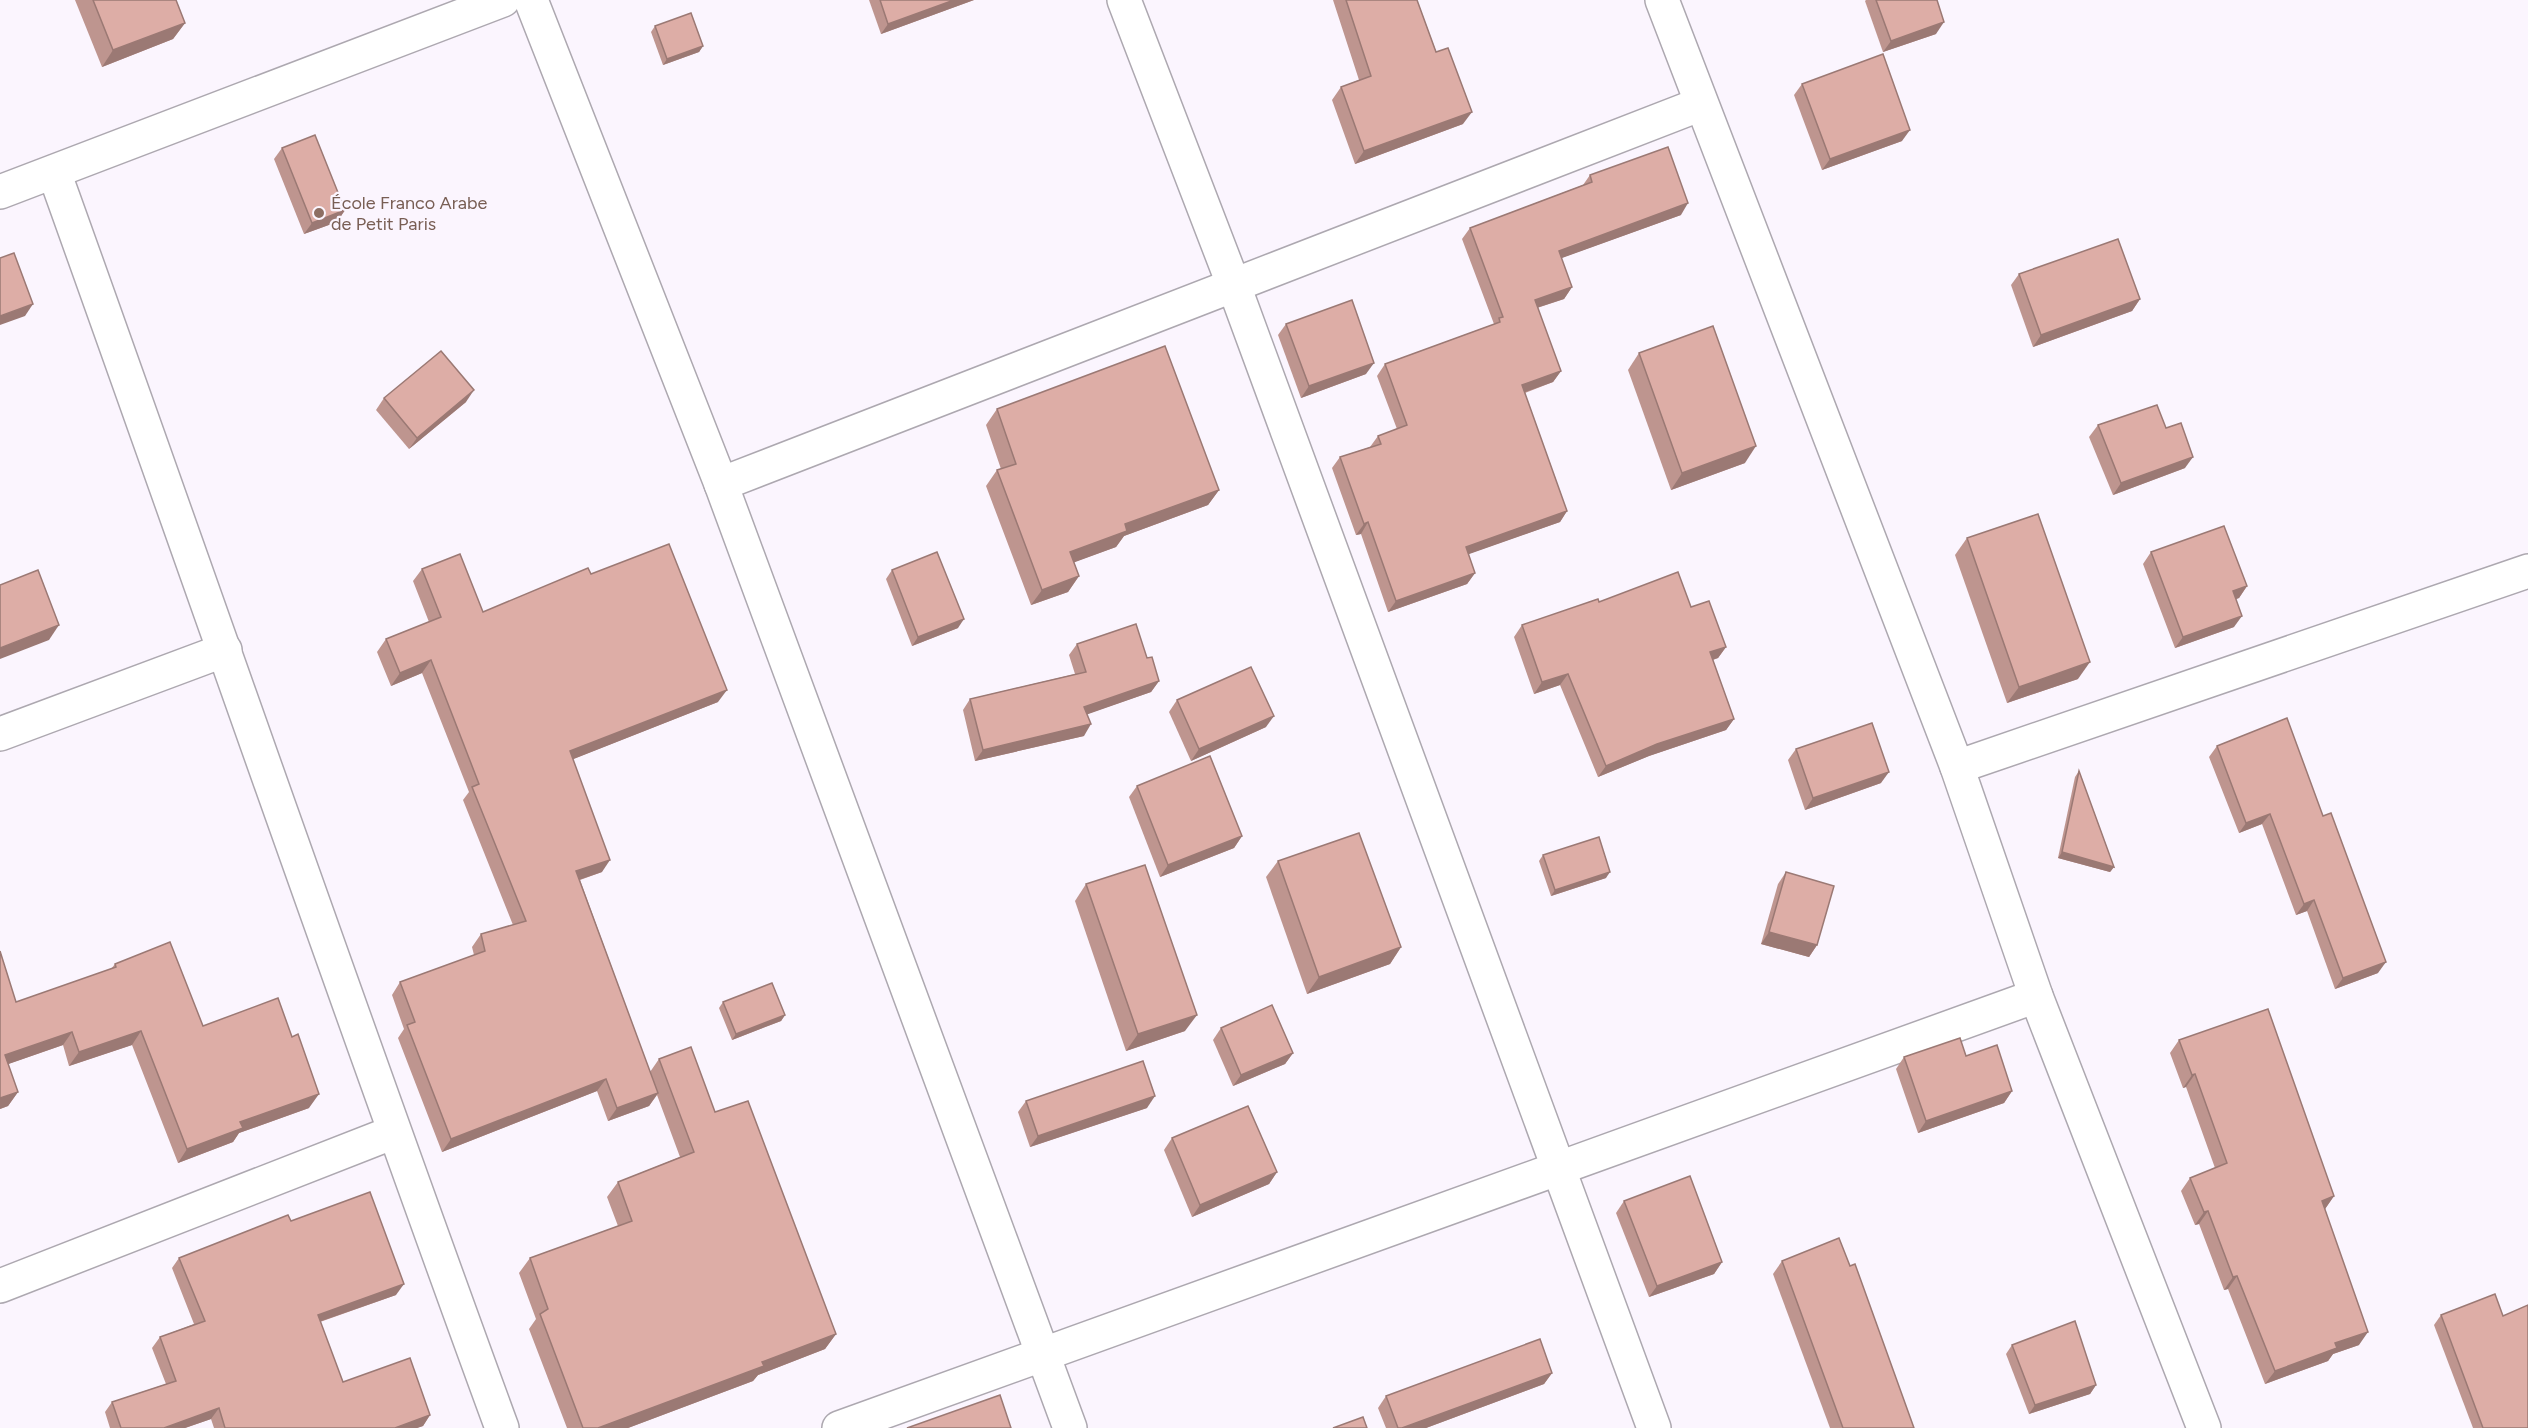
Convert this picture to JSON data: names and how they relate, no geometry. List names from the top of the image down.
{
  "places": ["École Franco Arabe de Petit Paris"]
}
